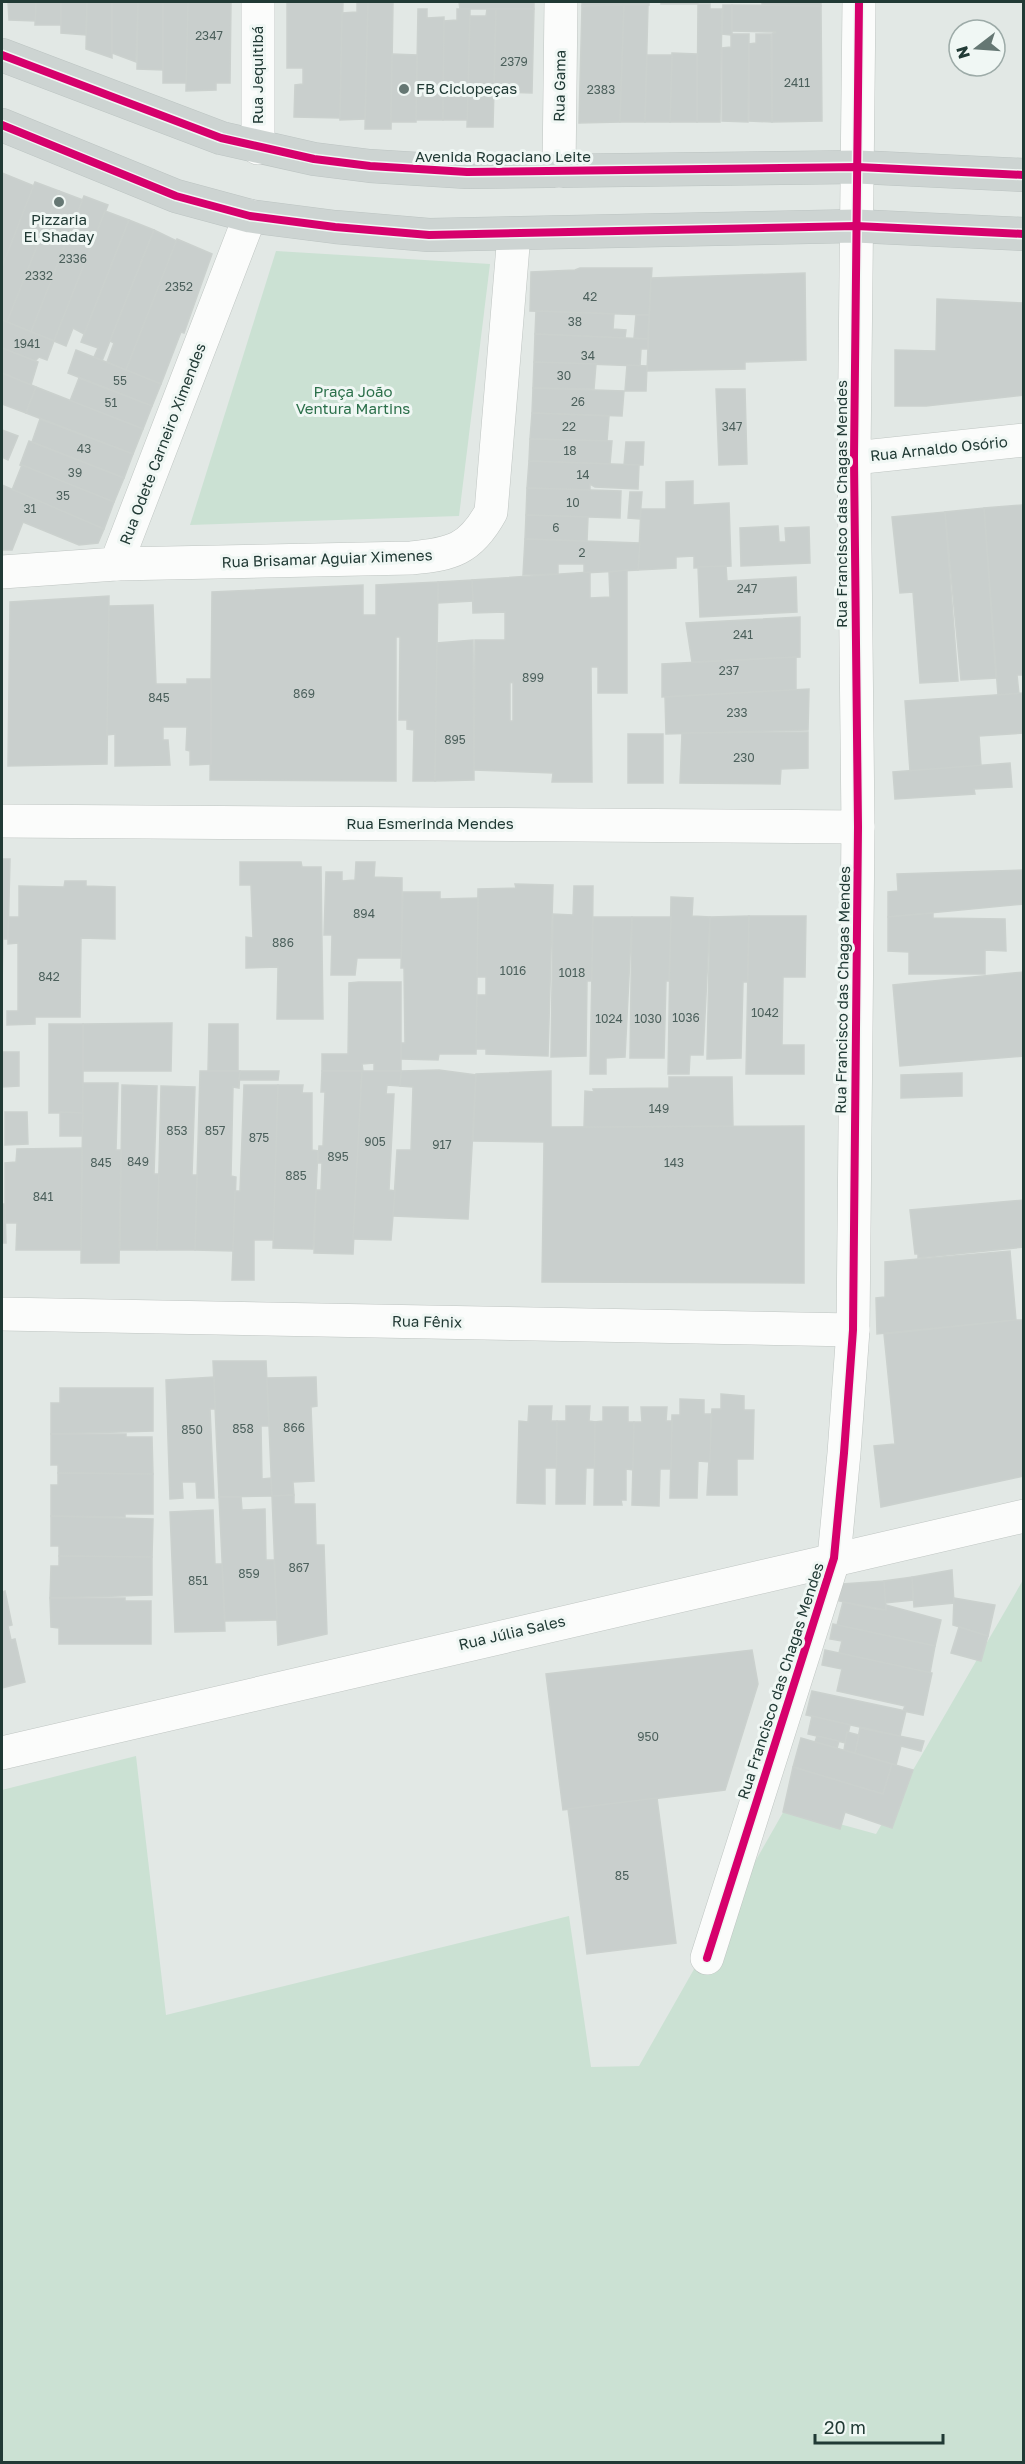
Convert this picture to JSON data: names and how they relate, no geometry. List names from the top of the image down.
{
  "streets": {
    "main road": ["Avenida Rogaciano Leite"],
    "street": [
      "Rua Jequitibá",
      "Rua Gama",
      "Rua Odete Carneiro Ximendes",
      "Rua Arnaldo Osório",
      "Rua Francisco das Chagas Mendes",
      "Rua Brisamar Aguiar Ximenes",
      "Rua Esmerinda Mendes",
      "Rua Fênix",
      "Rua Júlia Sales"
    ]
  },
  "crossings": [
    ["Rua Jequitibá", "Avenida Rogaciano Leite"],
    ["Rua Gama", "Avenida Rogaciano Leite"],
    ["Avenida Rogaciano Leite", "Rua Francisco das Chagas Mendes"],
    ["Rua Odete Carneiro Ximendes", "Rua Brisamar Aguiar Ximenes"],
    ["Rua Arnaldo Osório", "Rua Francisco das Chagas Mendes"],
    ["Rua Francisco das Chagas Mendes", "Rua Esmerinda Mendes"],
    ["Rua Francisco das Chagas Mendes", "Rua Fênix"],
    ["Rua Francisco das Chagas Mendes", "Rua Júlia Sales"]
  ],
  "parks": ["Praça João Ventura Martins"],
  "places": ["FB Ciclopeças", "Pizzaria El Shaday"],
  "house_numbers": [
    "2347",
    "2379",
    "2411",
    "2383",
    "2336",
    "2332",
    "2352",
    "42",
    "38",
    "1941",
    "34",
    "30",
    "55",
    "26",
    "51",
    "22",
    "347",
    "43",
    "18",
    "39",
    "14",
    "35",
    "10",
    "31",
    "6",
    "2",
    "247",
    "241",
    "237",
    "899",
    "869",
    "845",
    "233",
    "895",
    "230",
    "894",
    "886",
    "1016",
    "1018",
    "842",
    "1042",
    "1036",
    "1024",
    "1030",
    "149",
    "853",
    "857",
    "875",
    "905",
    "917",
    "895",
    "849",
    "845",
    "143",
    "885",
    "841",
    "866",
    "858",
    "850",
    "867",
    "859",
    "851",
    "950",
    "85"
  ],
  "scale_bar": "20 m",
  "north": "left"
}
